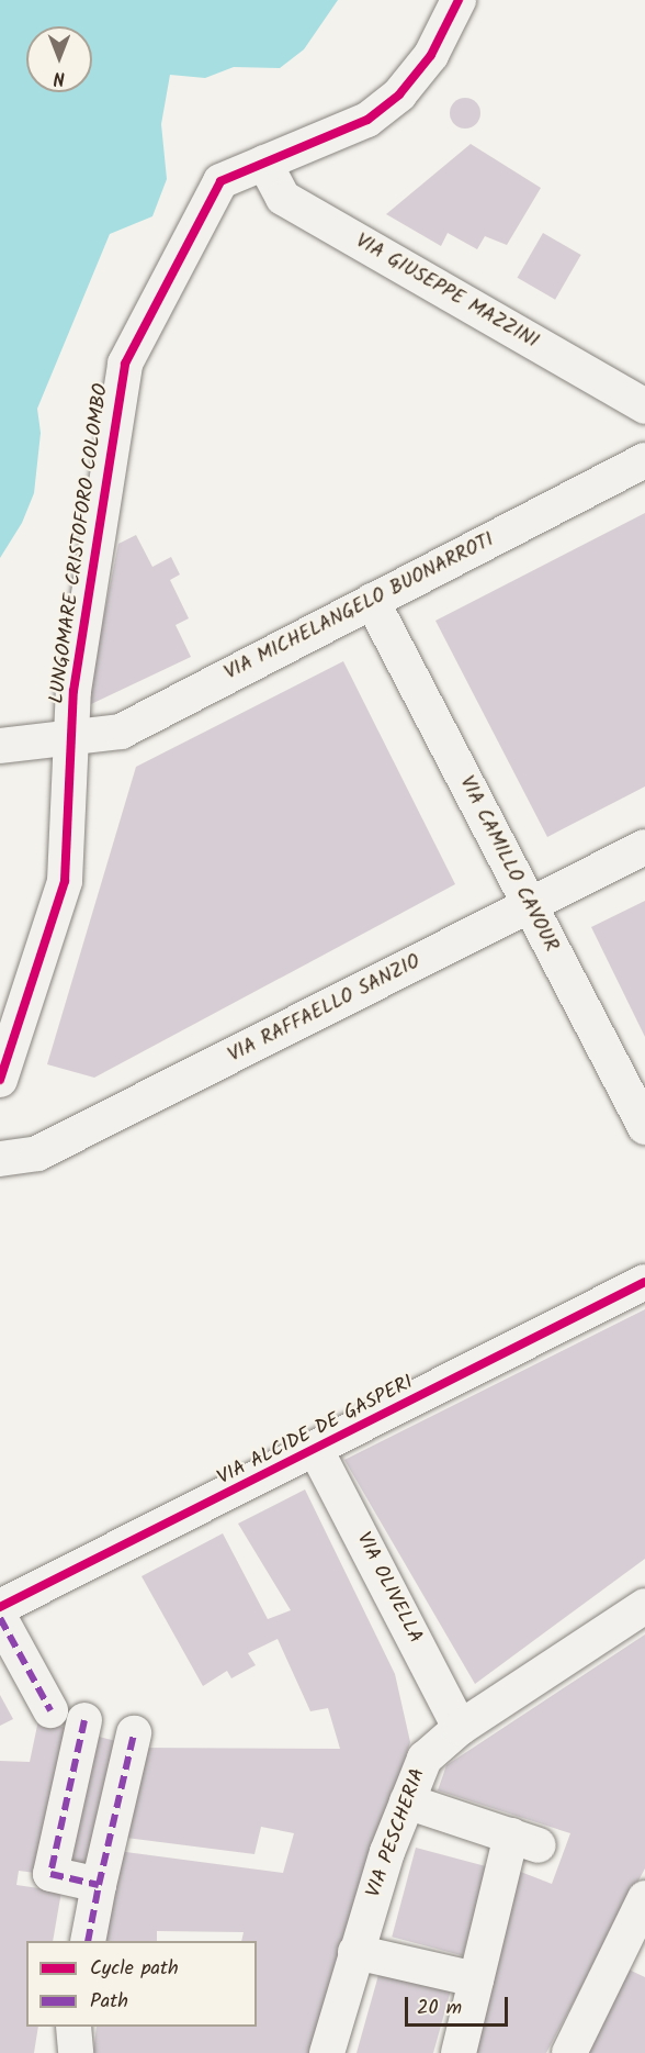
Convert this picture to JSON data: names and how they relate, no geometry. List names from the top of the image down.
{
  "streets": {
    "street": [
      "VIA GIUSEPPE MAZZINI",
      "LUNGOMARE CRISTOFORO COLOMBO",
      "VIA MICHELANGELO BUONARROTI",
      "VIA CAMILLO CAVOUR",
      "VIA RAFFAELLO SANZIO",
      "VIA ALCIDE DE GASPERI",
      "VIA OLIVELLA",
      "VIA PESCHERIA"
    ]
  },
  "crossings": [
    ["VIA GIUSEPPE MAZZINI", "LUNGOMARE CRISTOFORO COLOMBO"],
    ["LUNGOMARE CRISTOFORO COLOMBO", "VIA MICHELANGELO BUONARROTI"],
    ["VIA MICHELANGELO BUONARROTI", "VIA CAMILLO CAVOUR"],
    ["VIA CAMILLO CAVOUR", "VIA RAFFAELLO SANZIO"],
    ["VIA ALCIDE DE GASPERI", "VIA OLIVELLA"],
    ["VIA OLIVELLA", "VIA PESCHERIA"]
  ],
  "legend": ["Cycle path", "Path"],
  "scale_bar": "20 m",
  "north": "bottom"
}
